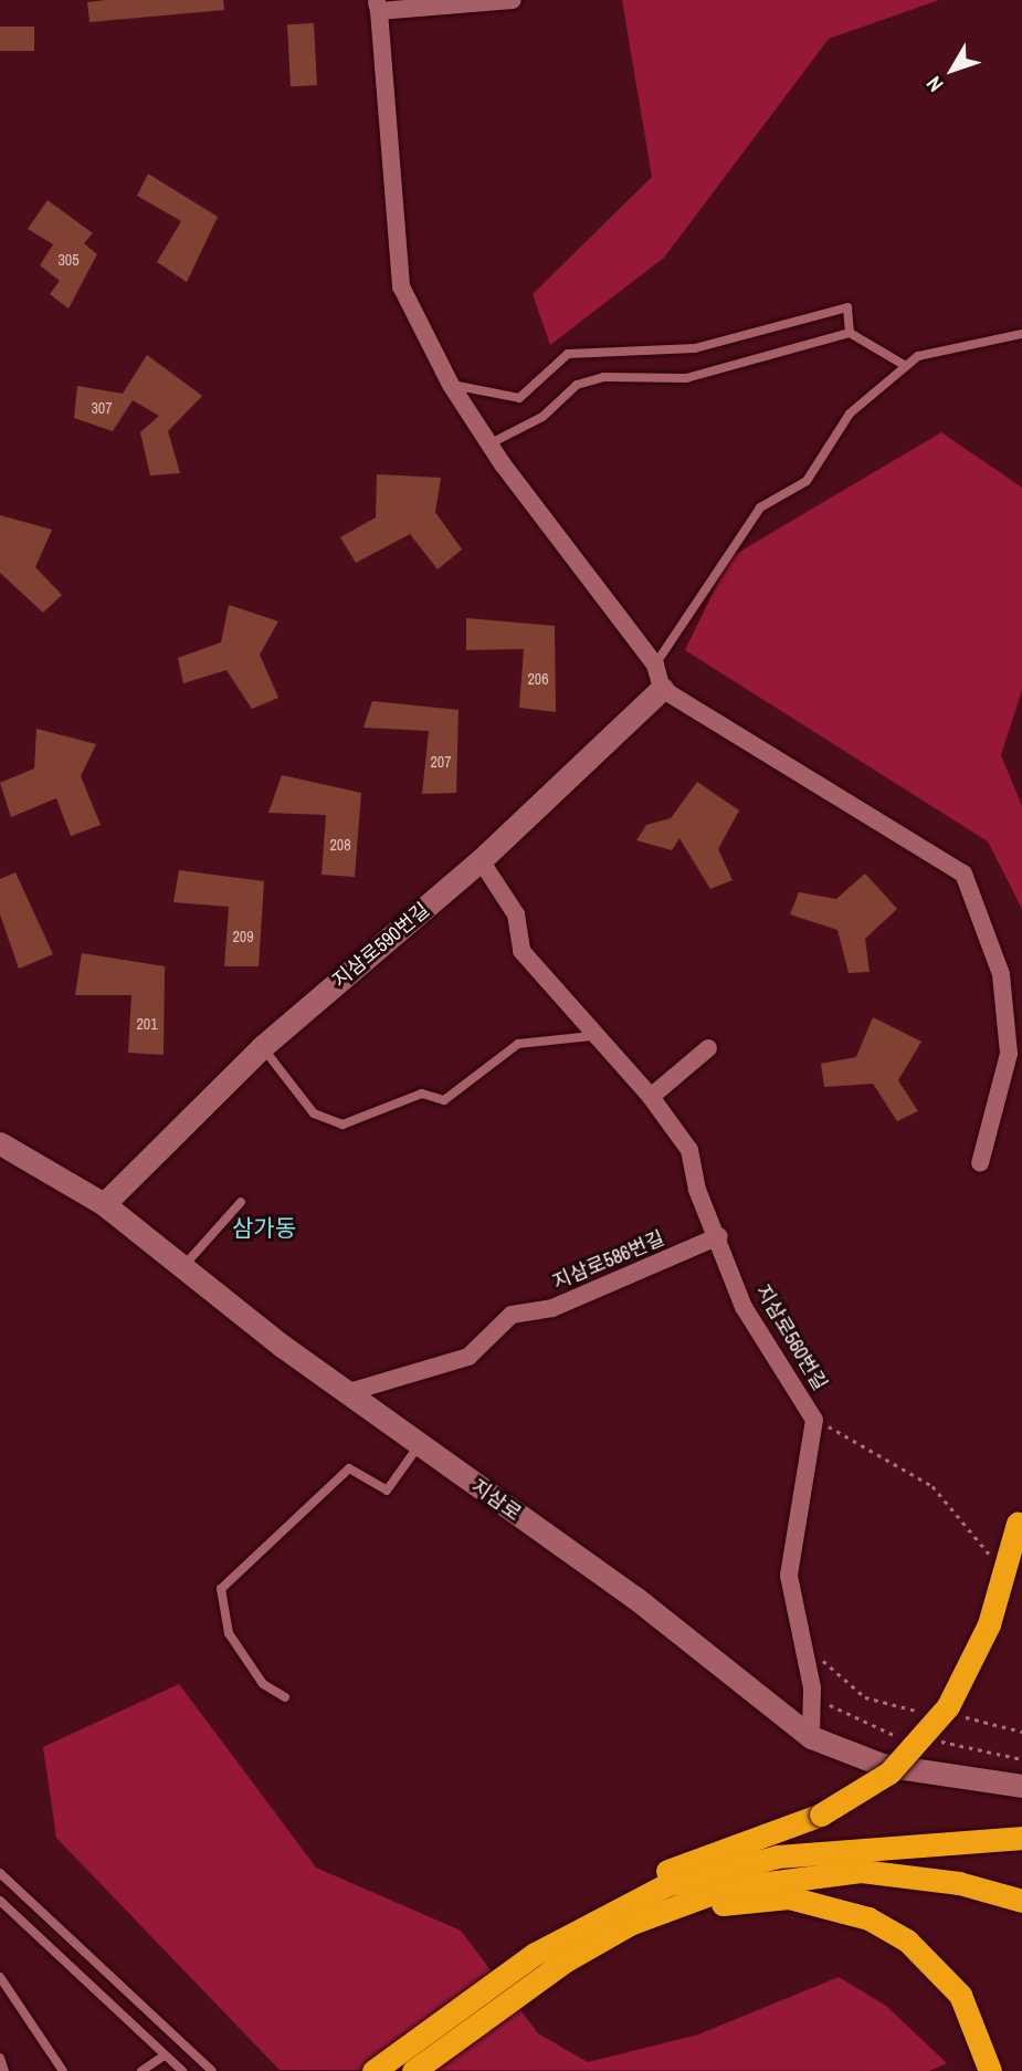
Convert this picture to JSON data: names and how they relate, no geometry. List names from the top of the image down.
{
  "streets": {
    "street": [
      "지삼로590번길",
      "지삼로586번길",
      "지삼로560번길",
      "지삼로"
    ]
  },
  "crossings": [
    ["지삼로590번길", "지삼로560번길"],
    ["지삼로590번길", "지삼로"],
    ["지삼로586번길", "지삼로560번길"],
    ["지삼로586번길", "지삼로"],
    ["지삼로560번길", "지삼로"]
  ],
  "districts": ["삼가동"],
  "house_numbers": [
    "305",
    "307",
    "206",
    "207",
    "208",
    "209",
    "201"
  ],
  "north": "bottom left"
}
